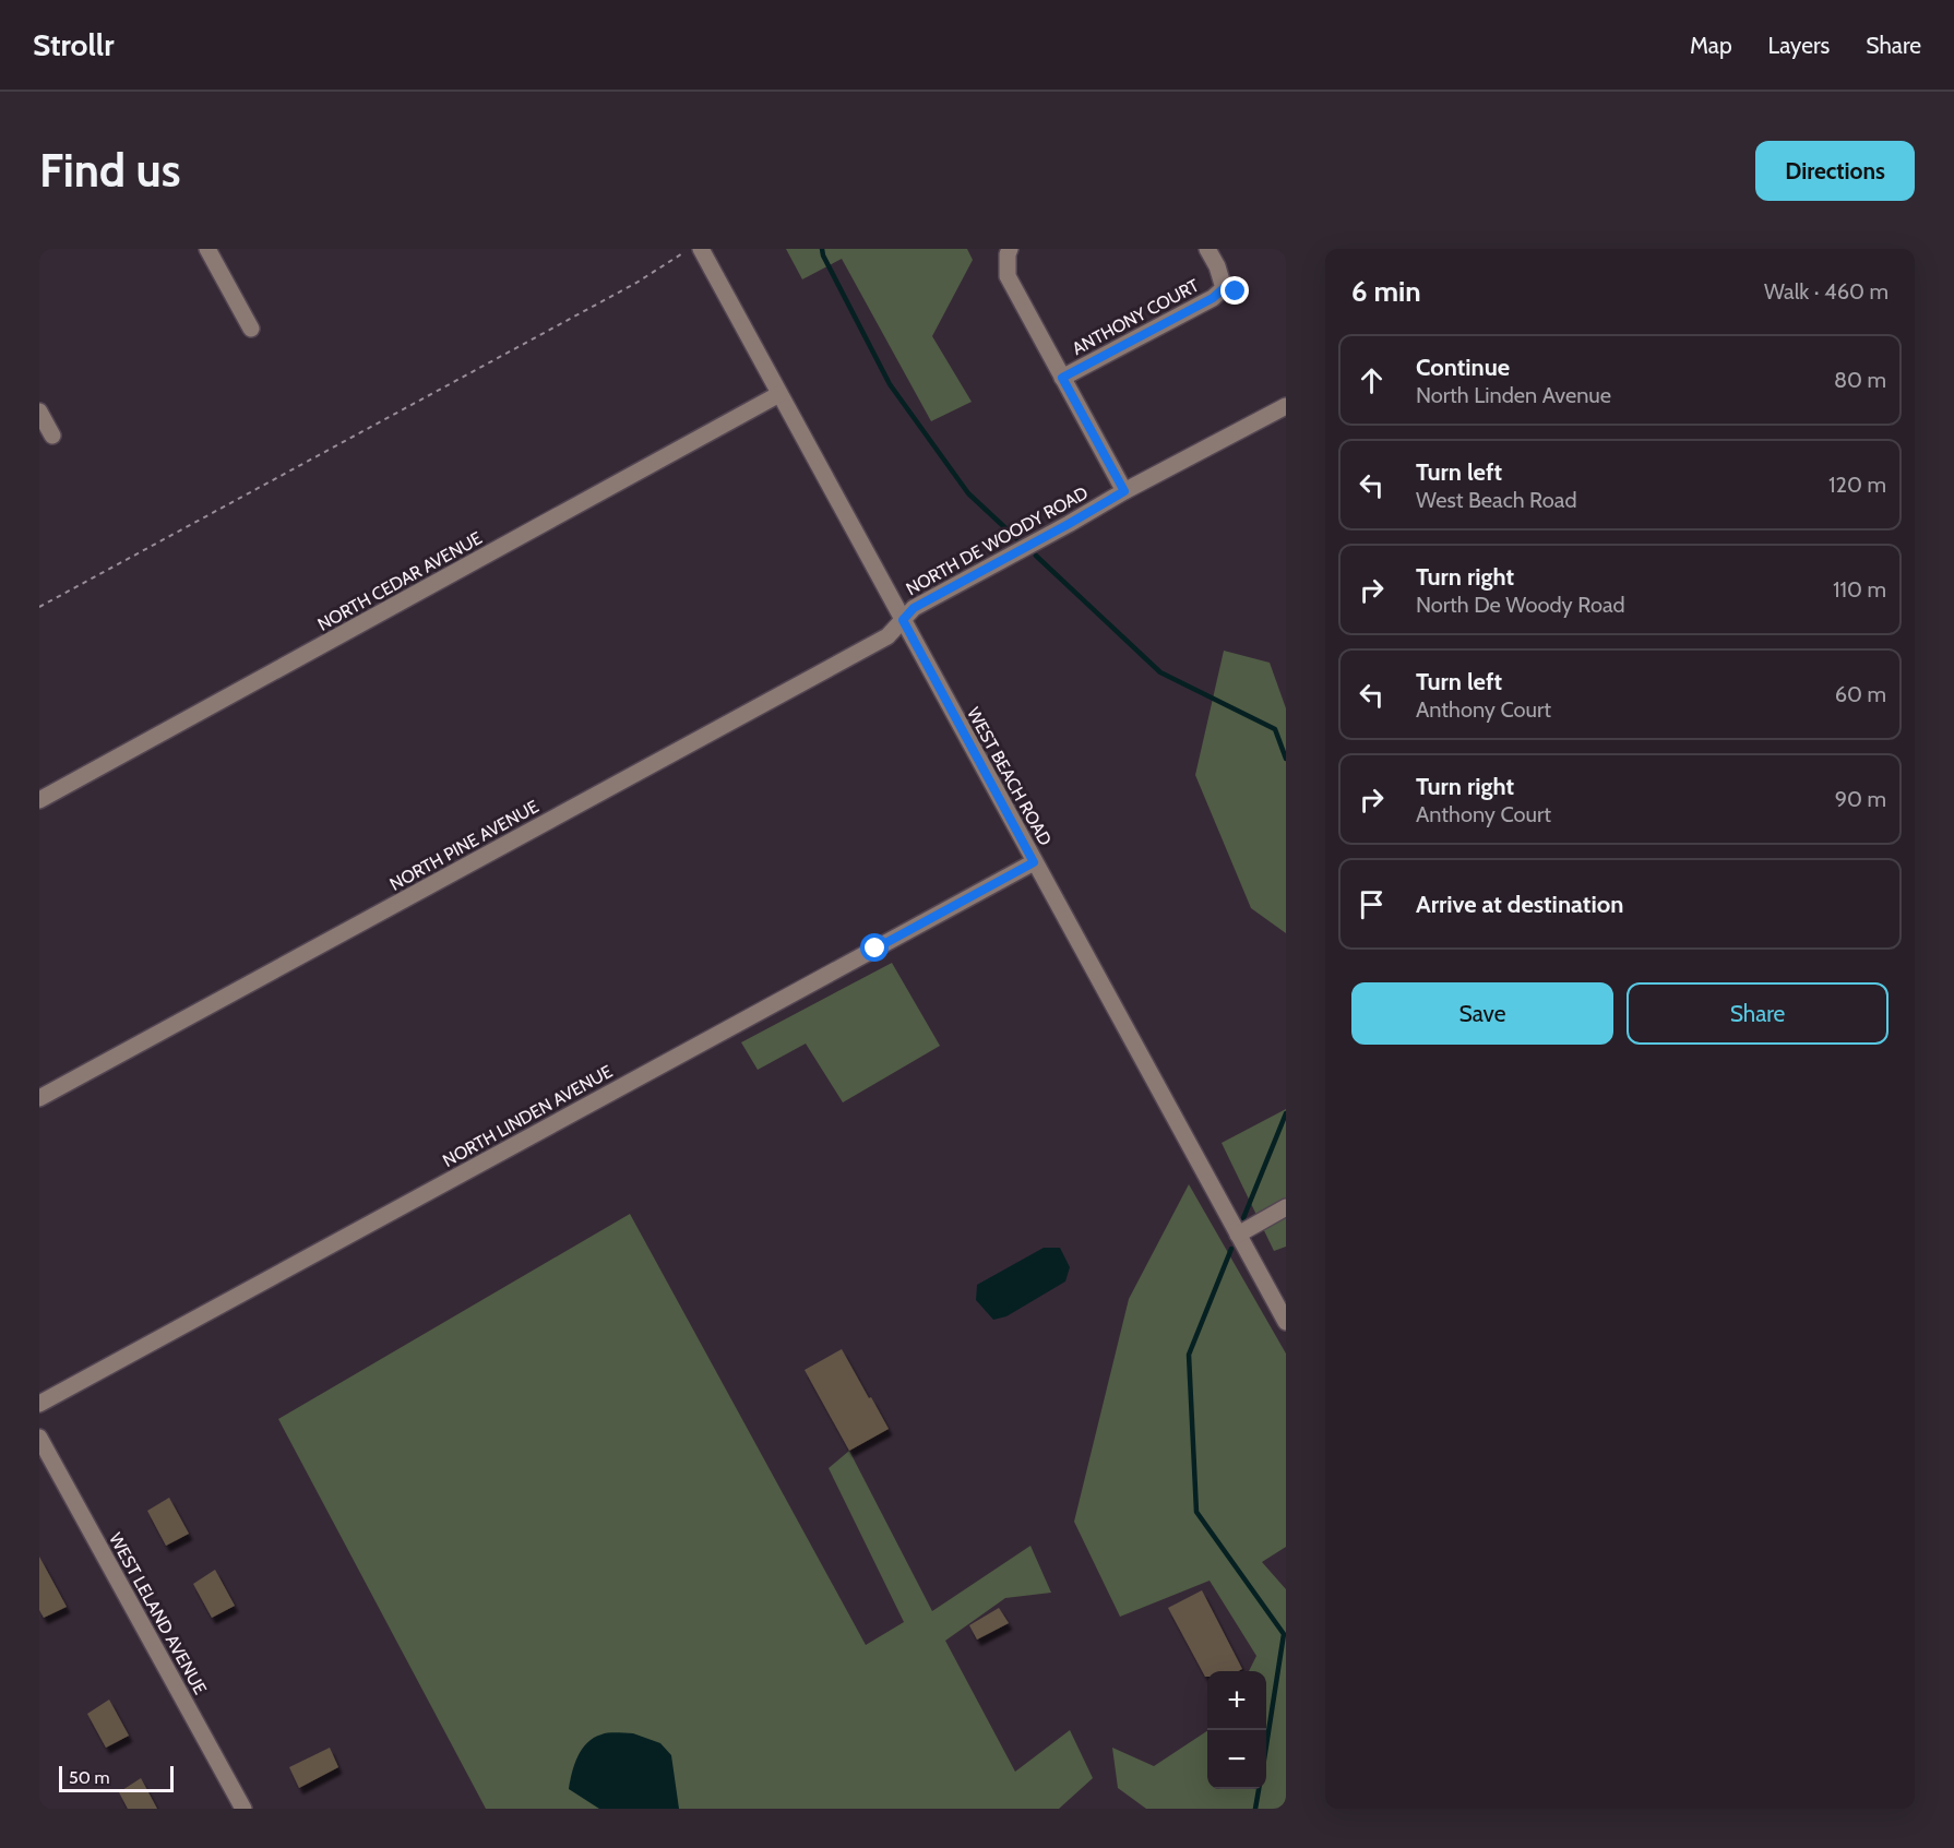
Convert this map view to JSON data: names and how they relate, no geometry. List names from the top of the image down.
{
  "streets": {
    "street": [
      "ANTHONY COURT",
      "NORTH DE WOODY ROAD",
      "NORTH CEDAR AVENUE",
      "WEST BEACH ROAD",
      "NORTH PINE AVENUE",
      "NORTH LINDEN AVENUE",
      "WEST LELAND AVENUE"
    ]
  },
  "crossings": [
    ["ANTHONY COURT", "NORTH DE WOODY ROAD"],
    ["NORTH DE WOODY ROAD", "WEST BEACH ROAD"],
    ["NORTH DE WOODY ROAD", "NORTH PINE AVENUE"],
    ["NORTH CEDAR AVENUE", "WEST BEACH ROAD"],
    ["WEST BEACH ROAD", "NORTH PINE AVENUE"],
    ["WEST BEACH ROAD", "NORTH LINDEN AVENUE"]
  ],
  "scale_bar": "50 m",
  "page": {
    "header": "Strollr",
    "nav": ["Map", "Layers", "Share"],
    "buttons": [
      "Directions",
      ["Save", "Share"]
    ],
    "title": "Find us",
    "heading": ["6 min", "Walk · 460 m"],
    "list": [
      ["Continue", "North Linden Avenue", "80 m"],
      ["Turn left", "West Beach Road", "120 m"],
      ["Turn right", "North De Woody Road", "110 m"],
      ["Turn left", "Anthony Court", "60 m"],
      ["Turn right", "Anthony Court", "90 m"],
      "Arrive at destination"
    ],
    "map_buttons": ["+", "−"],
    "scale": "50 m"
  }
}
